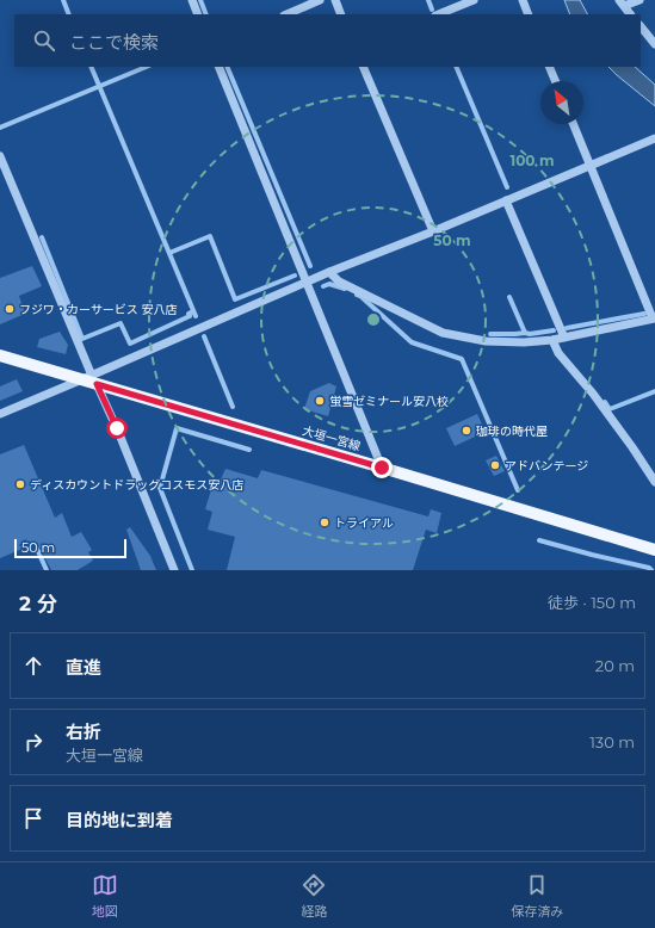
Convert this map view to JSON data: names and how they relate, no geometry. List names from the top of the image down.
{
  "streets": {
    "main road": ["大垣一宮線"]
  },
  "places": [
    "フジワ・カーサービス 安八店",
    "蛍雪ゼミナール安八校",
    "珈琲の時代屋",
    "アドバンテージ",
    "ディスカウントドラッグコスモス安八店",
    "トライアル"
  ],
  "scale_bar": "50 m",
  "north": "top left",
  "page": {
    "search": "ここで検索",
    "scale": "50 m",
    "heading": ["2 分", "徒歩 · 150 m"],
    "list": [
      ["直進", "20 m"],
      ["右折", "大垣一宮線", "130 m"],
      "目的地に到着"
    ],
    "nav": ["地図", "経路", "保存済み"]
  },
  "rings": ["100 m", "50 m"]
}
